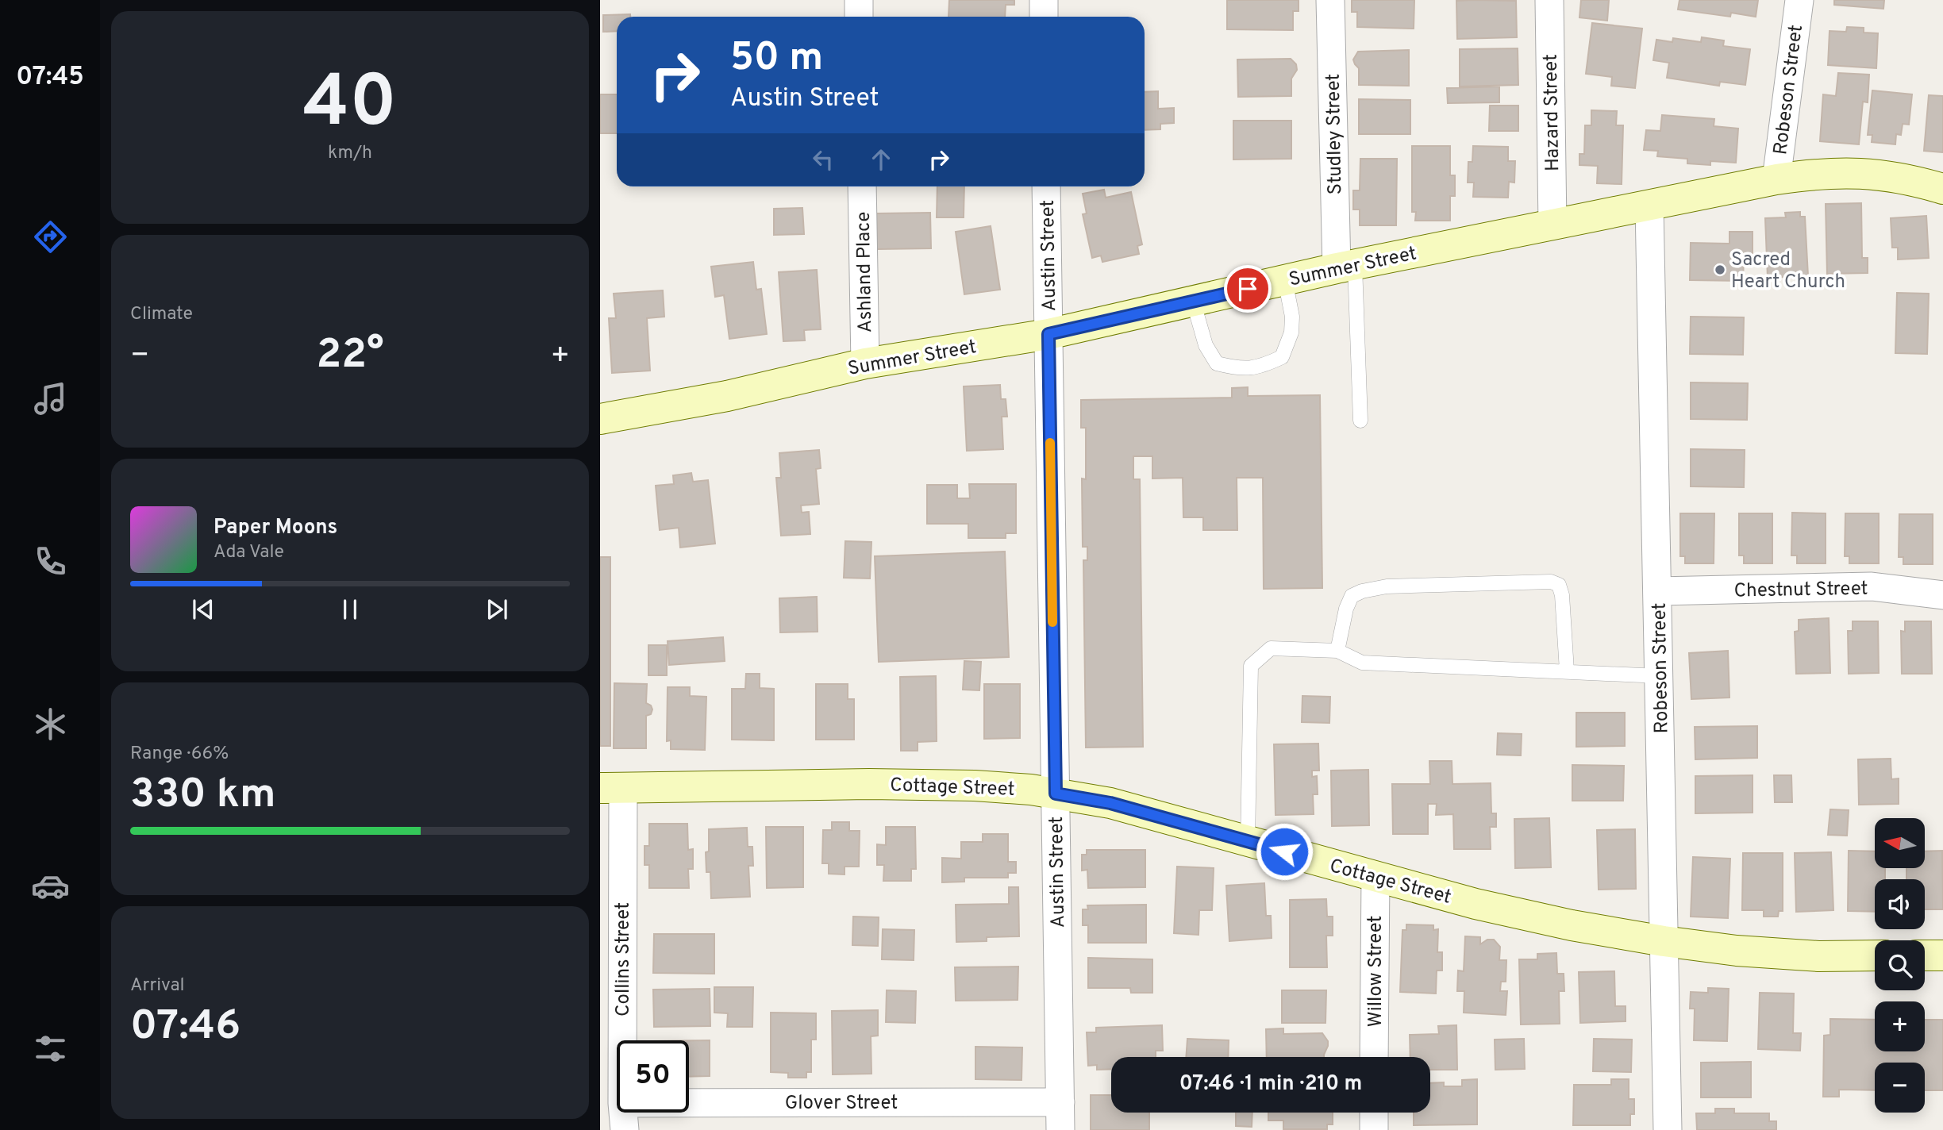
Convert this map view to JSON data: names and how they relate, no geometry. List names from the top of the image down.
{
  "streets": {
    "main road": ["Summer Street", "Cottage Street"],
    "street": [
      "Robeson Street",
      "Hazard Street",
      "Studley Street",
      "Austin Street",
      "Ashland Place",
      "Chestnut Street",
      "Collins Street",
      "Willow Street",
      "Glover Street"
    ]
  },
  "crossings": [
    ["Robeson Street", "Summer Street"],
    ["Robeson Street", "Chestnut Street"],
    ["Robeson Street", "Cottage Street"],
    ["Hazard Street", "Summer Street"],
    ["Studley Street", "Summer Street"],
    ["Austin Street", "Summer Street"],
    ["Austin Street", "Cottage Street"],
    ["Austin Street", "Glover Street"],
    ["Summer Street", "Ashland Place"],
    ["Cottage Street", "Collins Street"],
    ["Cottage Street", "Willow Street"]
  ],
  "places": ["Sacred Heart Church"],
  "north": "left",
  "page": {
    "tabs": "07:45",
    "tile": [
      ["40", "km/h"],
      "Climate",
      ["Range · 66%", "330 km"],
      ["Arrival", "07:46"]
    ],
    "turn": ["50 m", "Austin Street"],
    "heat": ["−", "22°", "+"],
    "song": ["Paper Moons", "Ada Vale"],
    "map_buttons": ["+", "−"],
    "limit": "50",
    "trip": "07:46 · 1 min · 210 m"
  }
}
